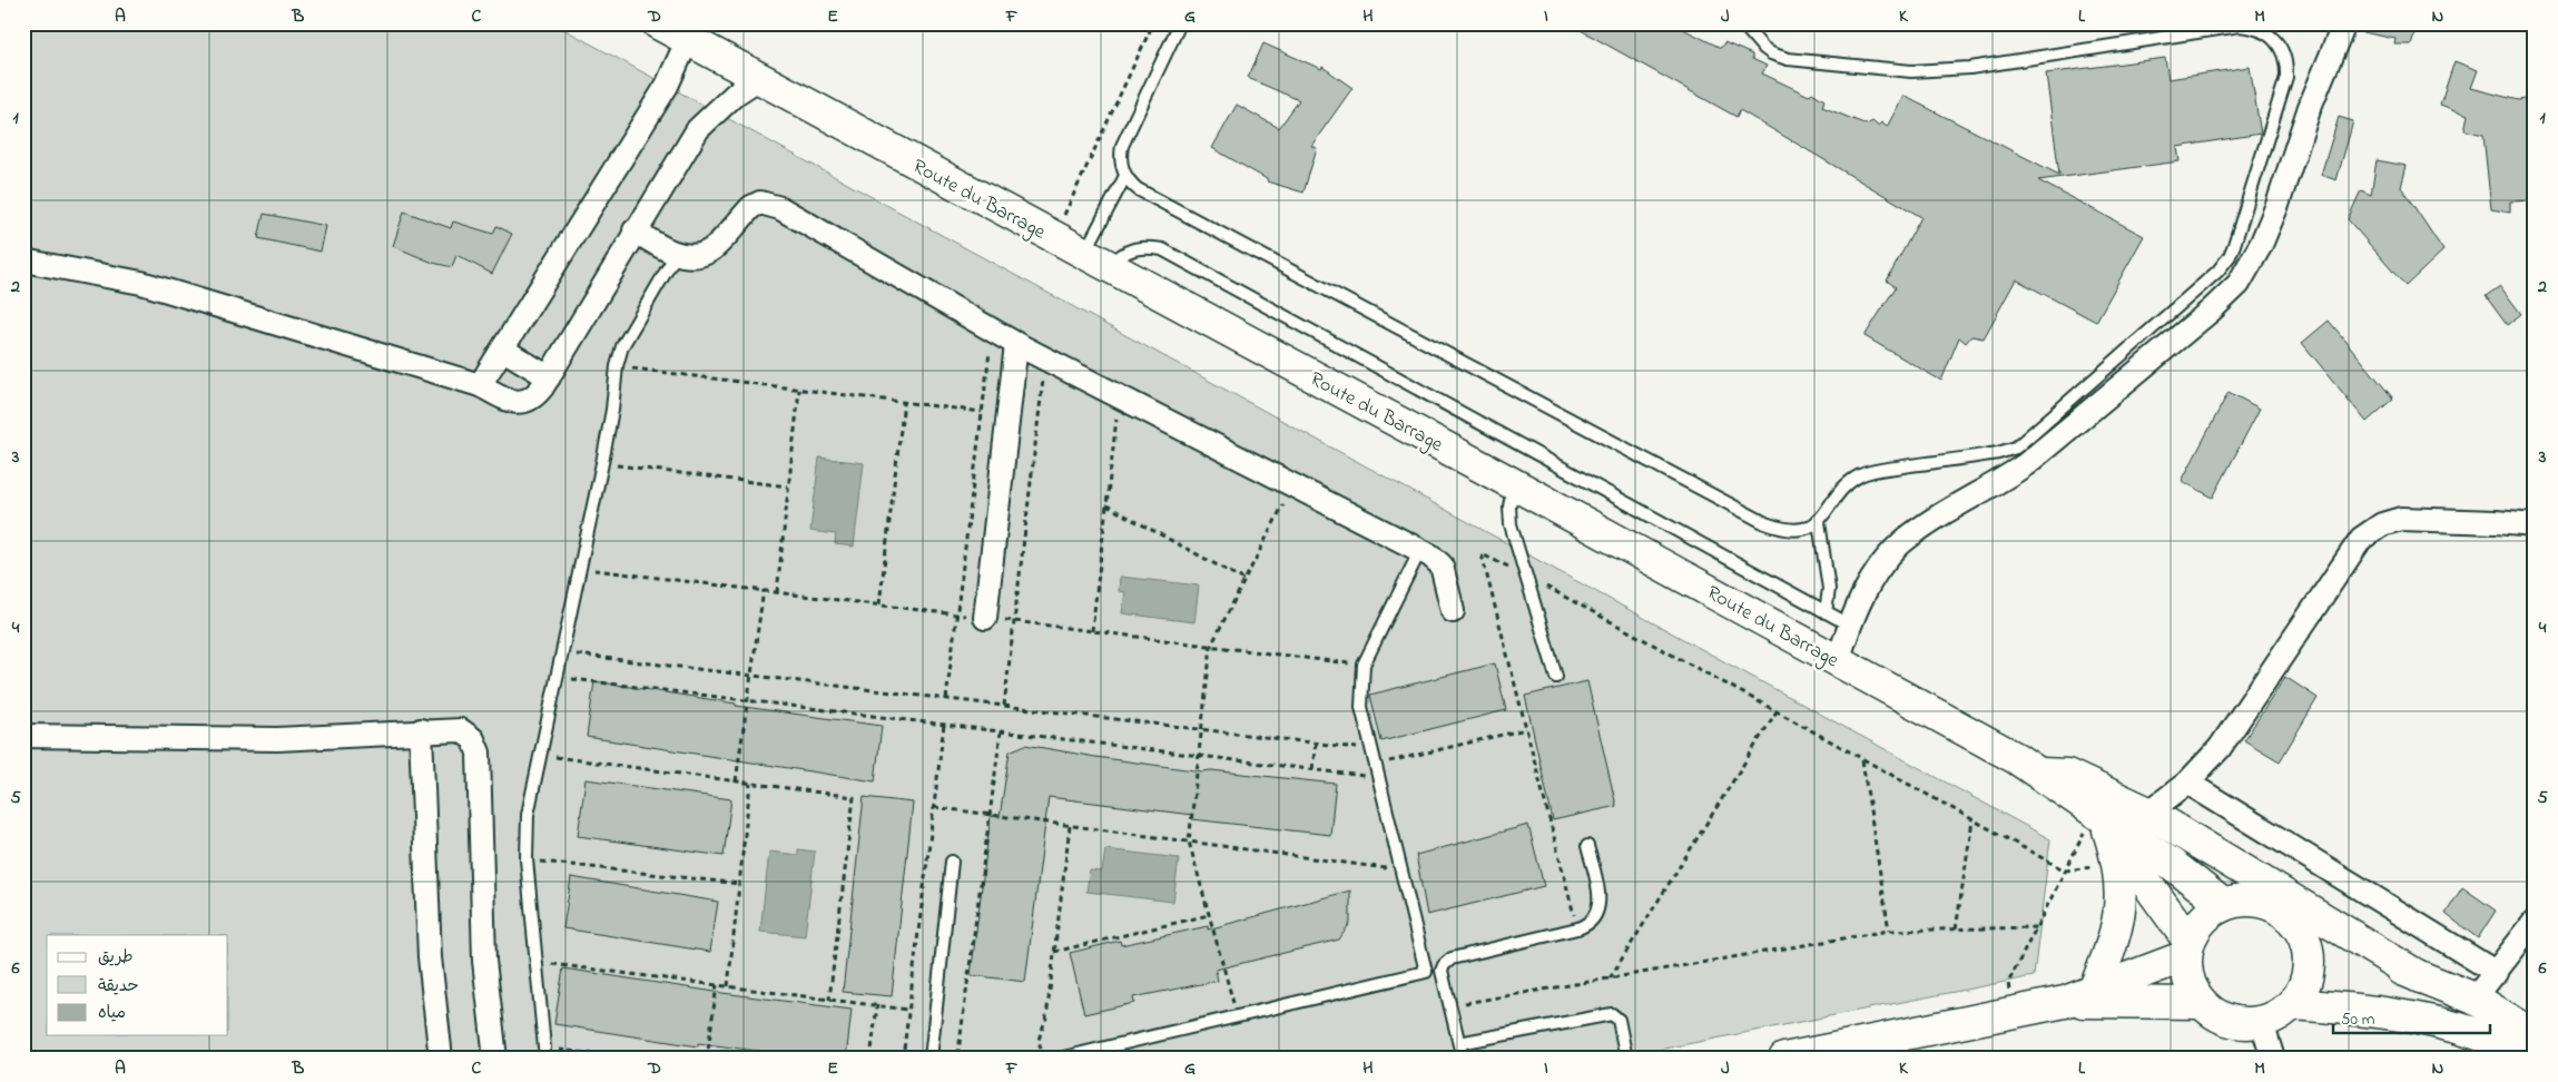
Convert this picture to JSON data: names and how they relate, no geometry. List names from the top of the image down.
{
  "streets": {
    "main road": ["Route du Barrage"]
  },
  "legend": ["طريق", "حديقة", "مياه"],
  "scale_bar": "50 m",
  "grid": {
    "columns": [
      "A",
      "B",
      "C",
      "D",
      "E",
      "F",
      "G",
      "H",
      "I",
      "J",
      "K",
      "L",
      "M",
      "N"
    ],
    "rows": [
      "1",
      "2",
      "3",
      "4",
      "5",
      "6"
    ]
  }
}
